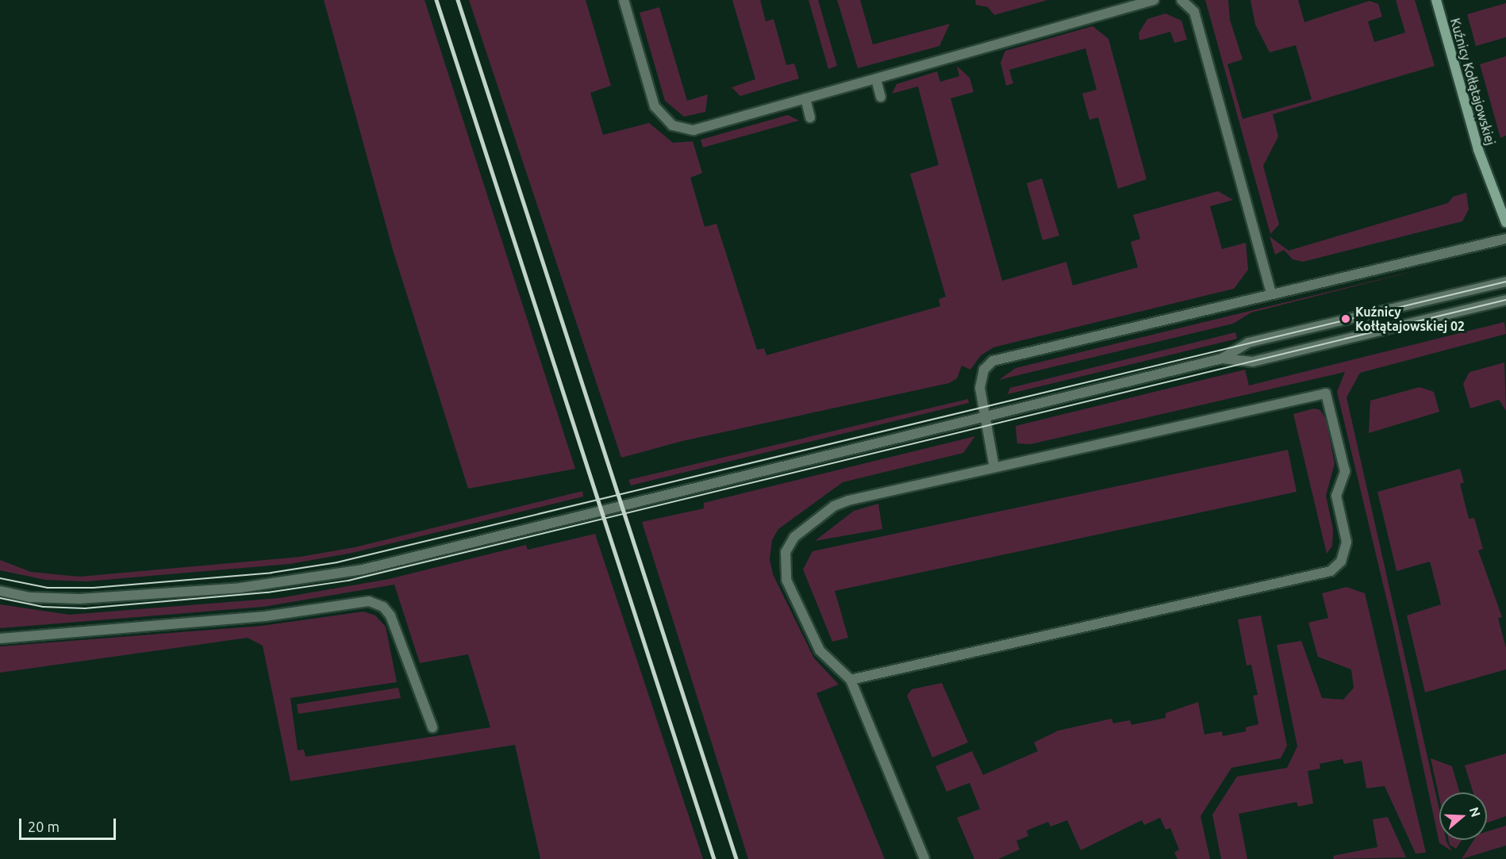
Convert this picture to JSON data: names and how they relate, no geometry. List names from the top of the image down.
{
  "streets": {
    "street": ["Kuźnicy Kołłątajowskiej"]
  },
  "places": ["Kuźnicy Kołłątajowskiej 02"],
  "scale_bar": "20 m",
  "north": "right"
}
